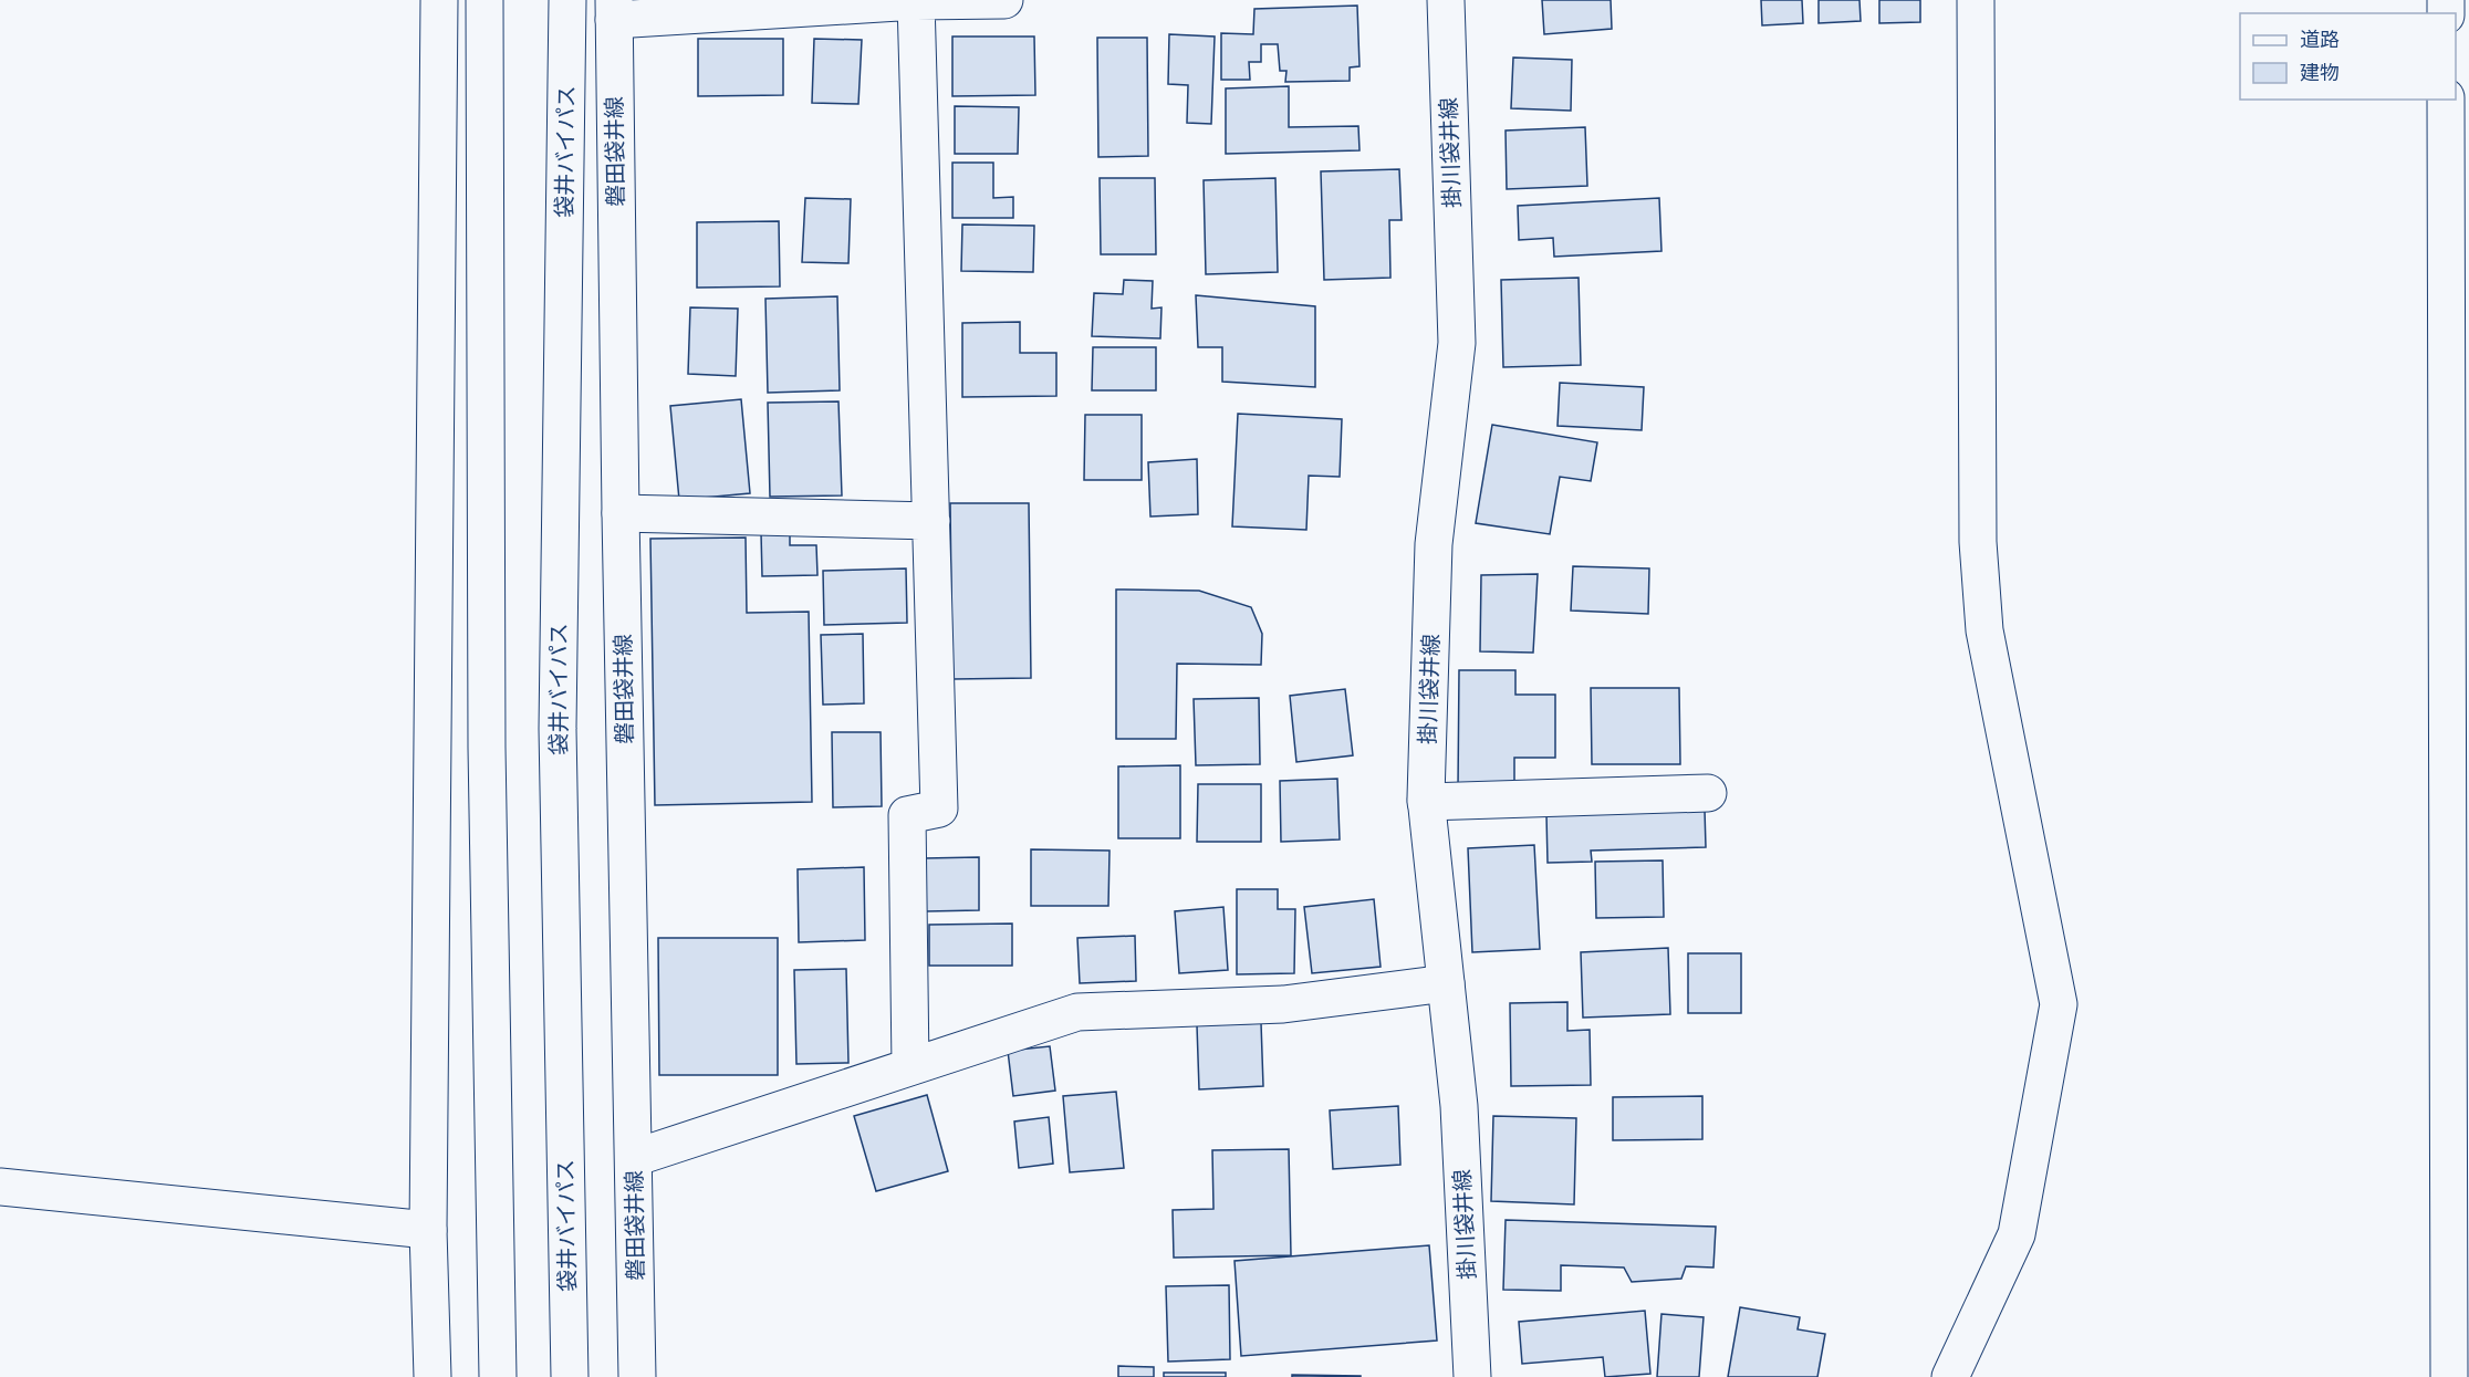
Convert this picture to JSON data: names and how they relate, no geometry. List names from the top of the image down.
{
  "streets": {
    "main road": ["袋井バイパス", "磐田袋井線", "掛川袋井線"]
  },
  "legend": ["道路", "建物"]
}
